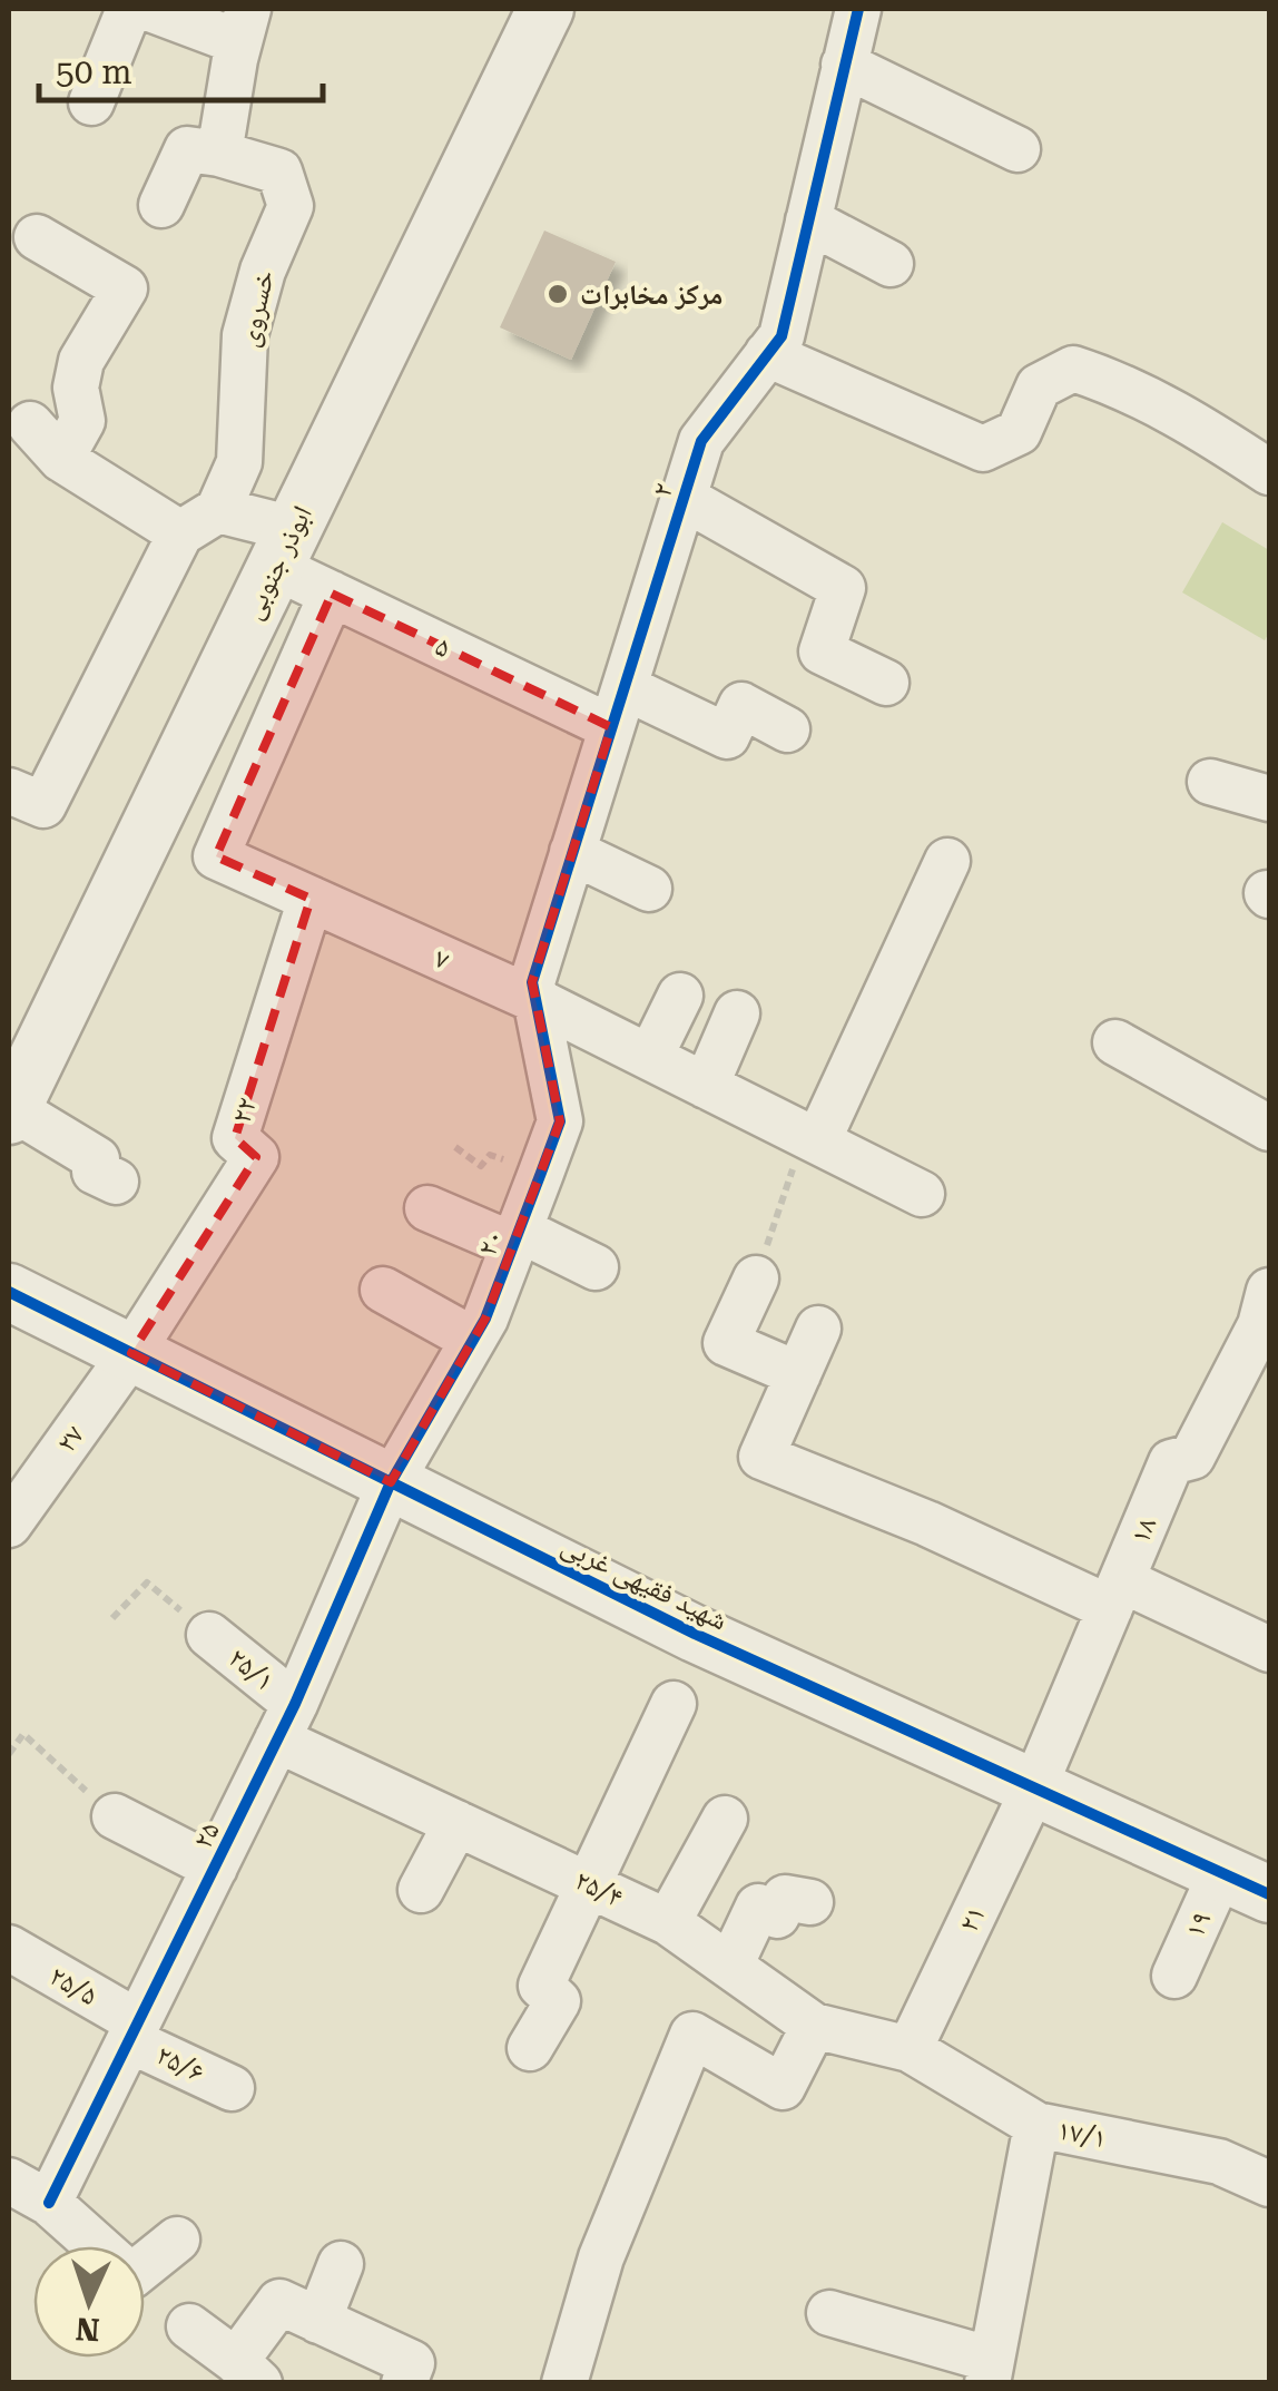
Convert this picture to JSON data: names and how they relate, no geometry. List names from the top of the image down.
{
  "streets": {
    "street": [
      "خسروی",
      "۲",
      "ابوذر جنوبی",
      "۵",
      "۷",
      "۲۲",
      "۲۰",
      "۲۷",
      "۱۸",
      "شهید فقیهی غربی",
      "۲۵/۱",
      "۲۵",
      "۲۵/۴",
      "۲۱",
      "۱۹",
      "۲۵/۵",
      "۲۵/۶",
      "۱۷/۱"
    ]
  },
  "crossings": [
    ["۲", "۵"],
    ["۲", "۷"],
    ["۲", "۲۰"],
    ["ابوذر جنوبی", "۵"],
    ["۵", "۷"],
    ["۷", "۲۲"],
    ["۷", "۲۰"],
    ["۲۲", "۲۷"],
    ["۲۲", "شهید فقیهی غربی"],
    ["۲۰", "شهید فقیهی غربی"],
    ["۲۰", "۲۵"],
    ["۲۷", "شهید فقیهی غربی"],
    ["۱۸", "شهید فقیهی غربی"],
    ["۱۸", "۲۱"],
    ["شهید فقیهی غربی", "۲۵"],
    ["شهید فقیهی غربی", "۲۱"],
    ["شهید فقیهی غربی", "۱۹"],
    ["۲۵/۱", "۲۵"],
    ["۲۵/۱", "۲۵/۴"],
    ["۲۵", "۲۵/۴"],
    ["۲۵", "۲۵/۵"],
    ["۲۵", "۲۵/۶"],
    ["۲۵/۴", "۲۱"],
    ["۲۵/۴", "۱۷/۱"],
    ["۲۱", "۱۷/۱"],
    ["۲۵/۵", "۲۵/۶"]
  ],
  "places": ["مرکز مخابرات"],
  "scale_bar": "50 m",
  "north": "bottom"
}
